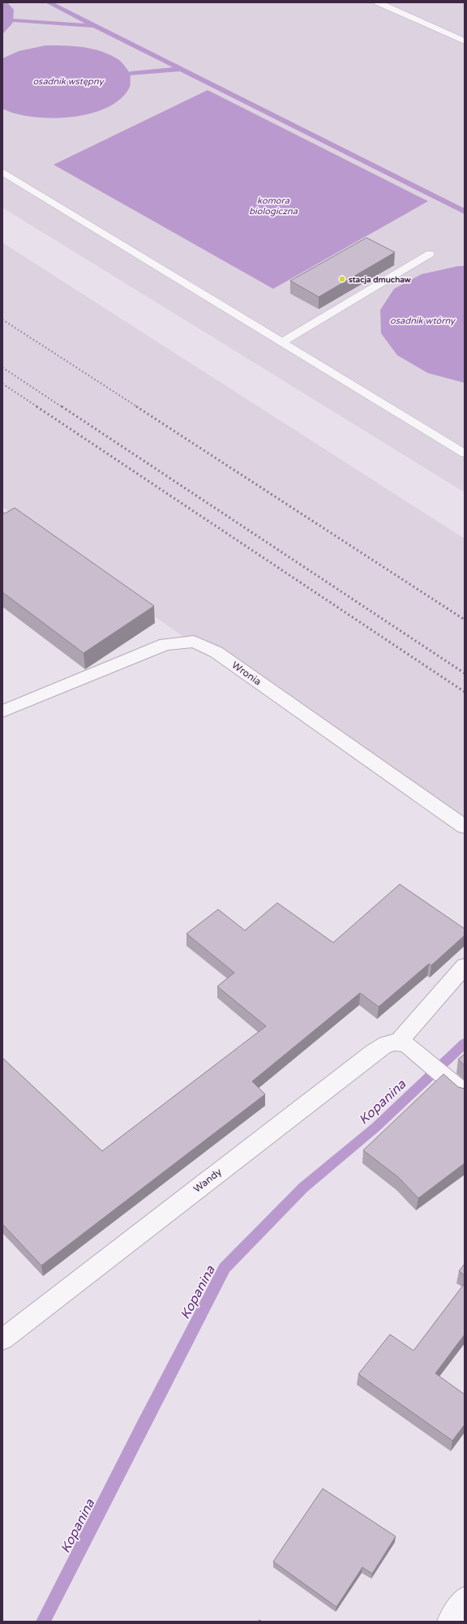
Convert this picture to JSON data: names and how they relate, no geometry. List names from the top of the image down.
{
  "streets": {
    "street": ["Wronia", "Wandy"]
  },
  "water": [
    "osadnik wstępny",
    "komora biologiczna",
    "osadnik wtórny",
    "Kopanina"
  ],
  "places": ["stacja dmuchaw"]
}
